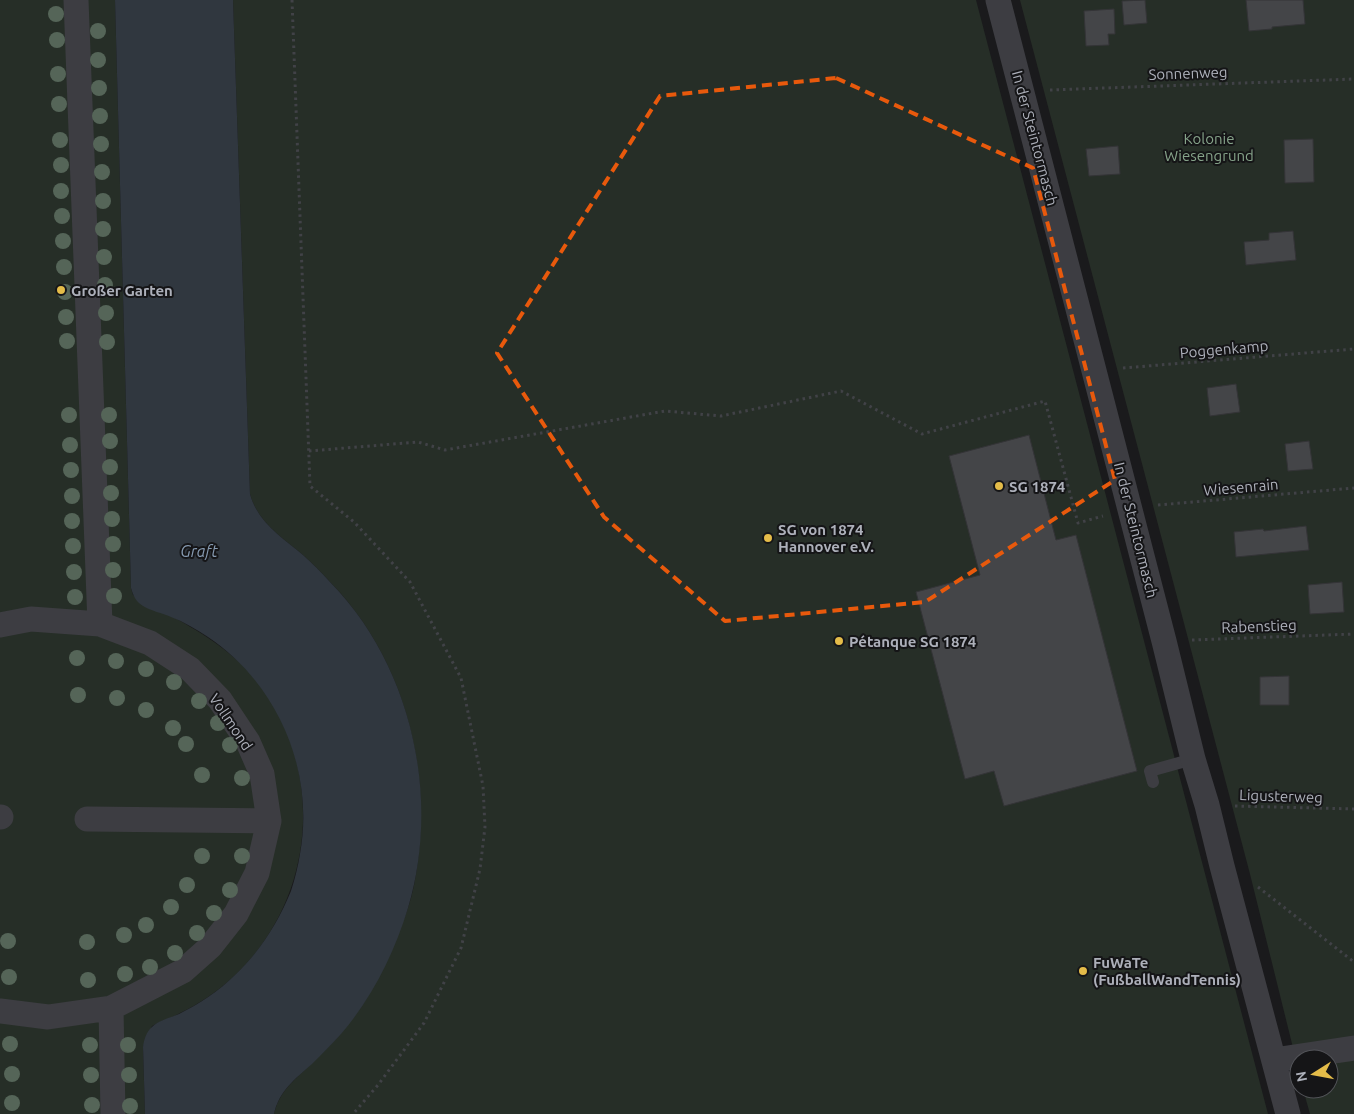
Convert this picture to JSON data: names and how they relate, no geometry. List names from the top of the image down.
{
  "streets": {
    "street": ["In der Steintormasch", "Vollmond"],
    "path": [
      "Sonnenweg",
      "Poggenkamp",
      "Wiesenrain",
      "Rabenstieg",
      "Ligusterweg"
    ]
  },
  "crossings": [
    ["Sonnenweg", "In der Steintormasch"],
    ["In der Steintormasch", "Poggenkamp"],
    ["In der Steintormasch", "Wiesenrain"],
    ["In der Steintormasch", "Rabenstieg"],
    ["In der Steintormasch", "Ligusterweg"]
  ],
  "water": ["Graft"],
  "parks": ["Kolonie Wiesengrund"],
  "places": [
    "Großer Garten",
    "SG 1874",
    "SG von 1874 Hannover e.V.",
    "Pétanque SG 1874",
    "FuWaTe (FußballWandTennis)"
  ],
  "north": "left"
}
